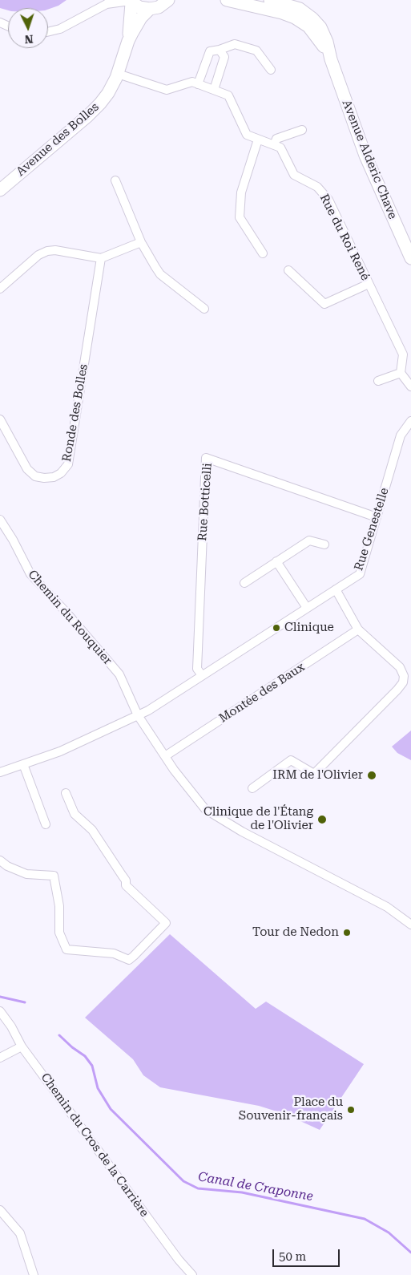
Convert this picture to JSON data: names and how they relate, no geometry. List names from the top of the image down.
{
  "streets": {
    "street": [
      "Avenue des Bolles",
      "Avenue Alderic Chave",
      "Rue du Roi René",
      "Ronde des Bolles",
      "Rue Botticelli",
      "Rue Genestelle",
      "Chemin du Rouquier",
      "Montée des Baux",
      "Chemin du Cros de la Carrière"
    ]
  },
  "crossings": [
    ["Avenue des Bolles", "Rue du Roi René"],
    ["Rue Botticelli", "Rue Genestelle"],
    ["Rue Genestelle", "Chemin du Rouquier"],
    ["Chemin du Rouquier", "Montée des Baux"]
  ],
  "water": ["Canal de Craponne"],
  "places": [
    "Clinique",
    "IRM de l'Olivier",
    "Clinique de l'Étang de l'Olivier",
    "Tour de Nedon",
    "Place du Souvenir-français"
  ],
  "scale_bar": "50 m",
  "north": "bottom"
}
